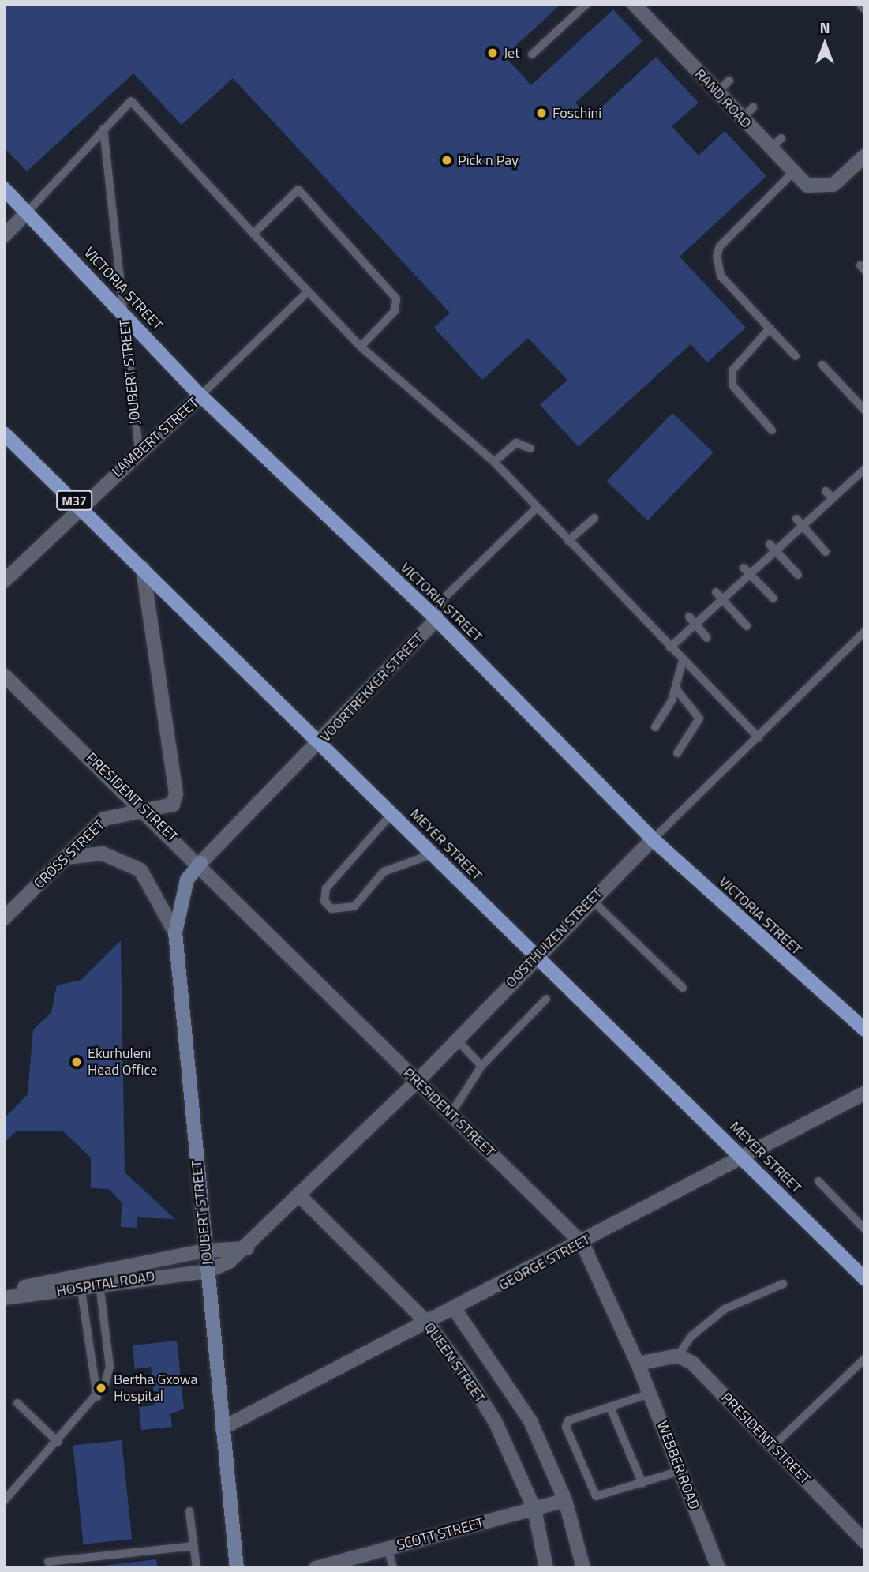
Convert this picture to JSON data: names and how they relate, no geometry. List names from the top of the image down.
{
  "streets": {
    "main road": [
      "VICTORIA STREET",
      "JOUBERT STREET",
      "M37",
      "MEYER STREET"
    ],
    "street": [
      "RAND ROAD",
      "LAMBERT STREET",
      "VOORTREKKER STREET",
      "PRESIDENT STREET",
      "CROSS STREET",
      "OOSTHUIZEN STREET",
      "GEORGE STREET",
      "HOSPITAL ROAD",
      "QUEEN STREET",
      "WEBBER ROAD",
      "SCOTT STREET"
    ]
  },
  "crossings": [
    ["VICTORIA STREET", "JOUBERT STREET"],
    ["VICTORIA STREET", "LAMBERT STREET"],
    ["VICTORIA STREET", "VOORTREKKER STREET"],
    ["VICTORIA STREET", "OOSTHUIZEN STREET"],
    ["JOUBERT STREET", "LAMBERT STREET"],
    ["JOUBERT STREET", "VOORTREKKER STREET"],
    ["JOUBERT STREET", "PRESIDENT STREET"],
    ["JOUBERT STREET", "OOSTHUIZEN STREET"],
    ["JOUBERT STREET", "GEORGE STREET"],
    ["JOUBERT STREET", "HOSPITAL ROAD"],
    ["LAMBERT STREET", "MEYER STREET"],
    ["VOORTREKKER STREET", "PRESIDENT STREET"],
    ["VOORTREKKER STREET", "MEYER STREET"],
    ["PRESIDENT STREET", "CROSS STREET"],
    ["PRESIDENT STREET", "OOSTHUIZEN STREET"],
    ["PRESIDENT STREET", "GEORGE STREET"],
    ["PRESIDENT STREET", "WEBBER ROAD"],
    ["MEYER STREET", "OOSTHUIZEN STREET"],
    ["MEYER STREET", "GEORGE STREET"],
    ["OOSTHUIZEN STREET", "HOSPITAL ROAD"],
    ["OOSTHUIZEN STREET", "QUEEN STREET"],
    ["GEORGE STREET", "QUEEN STREET"],
    ["QUEEN STREET", "SCOTT STREET"]
  ],
  "places": [
    "Jet",
    "Foschini",
    "Pick n Pay",
    "Ekurhuleni Head Office",
    "Bertha Gxowa Hospital"
  ],
  "north": "top"
}
